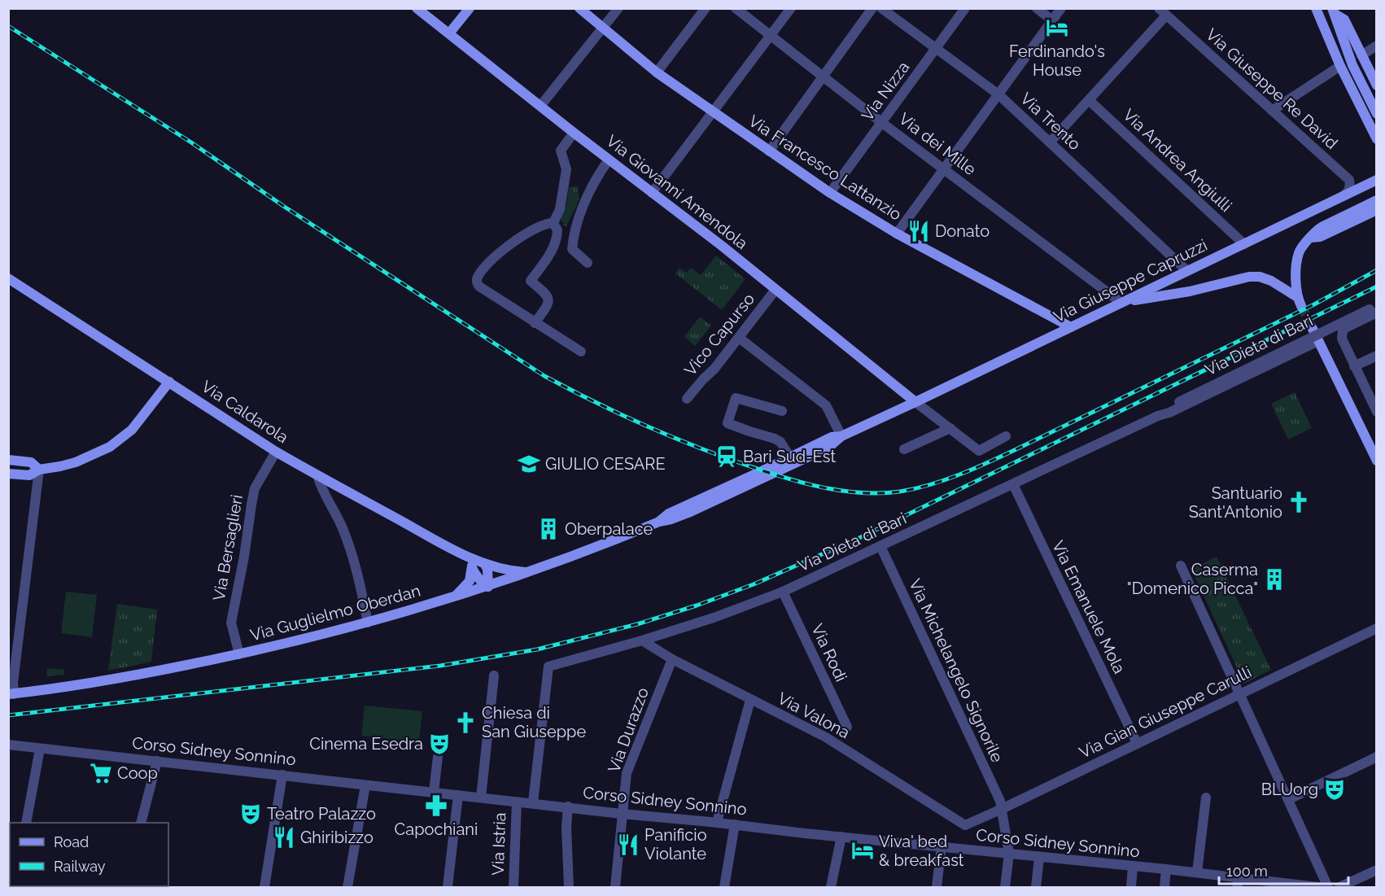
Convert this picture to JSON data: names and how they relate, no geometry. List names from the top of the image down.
{
  "streets": {
    "main road": [
      "Via Francesco Lattanzio",
      "Via Giovanni Amendola",
      "Via Giuseppe Capruzzi",
      "Via Caldarola",
      "Via Guglielmo Oberdan"
    ],
    "street": [
      "Via Giuseppe Re David",
      "Via Nizza",
      "Via Trento",
      "Via dei Mille",
      "Via Andrea Angiulli",
      "Vico Capurso",
      "Via Dieta di Bari",
      "Via Bersaglieri",
      "Via Emanuele Mola",
      "Via Rodi",
      "Via Michelangelo Signorile",
      "Via Gian Giuseppe Carulli",
      "Via Valona",
      "Via Durazzo",
      "Corso Sidney Sonnino",
      "Via Istria"
    ]
  },
  "crossings": [
    ["Via Giuseppe Re David", "Via Giuseppe Capruzzi"],
    ["Via Nizza", "Via Trento"],
    ["Via Nizza", "Via dei Mille"],
    ["Via Nizza", "Via Francesco Lattanzio"],
    ["Via Trento", "Via Giuseppe Capruzzi"],
    ["Via dei Mille", "Via Giuseppe Capruzzi"],
    ["Via Andrea Angiulli", "Via Giuseppe Capruzzi"],
    ["Via Francesco Lattanzio", "Via Giuseppe Capruzzi"],
    ["Via Giovanni Amendola", "Via Giuseppe Capruzzi"],
    ["Via Giovanni Amendola", "Vico Capurso"],
    ["Via Giovanni Amendola", "Via Guglielmo Oberdan"],
    ["Via Giuseppe Capruzzi", "Via Guglielmo Oberdan"],
    ["Via Dieta di Bari", "Via Emanuele Mola"],
    ["Via Dieta di Bari", "Via Rodi"],
    ["Via Dieta di Bari", "Via Michelangelo Signorile"],
    ["Via Dieta di Bari", "Via Valona"],
    ["Via Dieta di Bari", "Corso Sidney Sonnino"],
    ["Via Caldarola", "Via Bersaglieri"],
    ["Via Bersaglieri", "Via Guglielmo Oberdan"],
    ["Via Emanuele Mola", "Via Gian Giuseppe Carulli"],
    ["Via Michelangelo Signorile", "Via Gian Giuseppe Carulli"],
    ["Via Michelangelo Signorile", "Corso Sidney Sonnino"],
    ["Via Gian Giuseppe Carulli", "Via Valona"],
    ["Via Valona", "Via Durazzo"],
    ["Via Durazzo", "Corso Sidney Sonnino"],
    ["Corso Sidney Sonnino", "Via Istria"]
  ],
  "places": {
    "hotel": ["Ferdinando's House", "Viva' bed & breakfast"],
    "restaurant": ["Donato", "Ghiribizzo", "Panificio Violante"],
    "station": ["Bari Sud-Est"],
    "school or university": ["GIULIO CESARE"],
    "church": ["Santuario Sant'Antonio", "Chiesa di San Giuseppe"],
    "building": ["Oberpalace", "Caserma \"Domenico Picca\""],
    "theatre": ["Cinema Esedra", "BLUorg", "Teatro Palazzo"],
    "supermarket": ["Coop"],
    "pharmacy": ["Capochiani"]
  },
  "legend": ["Road", "Railway"],
  "scale_bar": "100 m"
}
